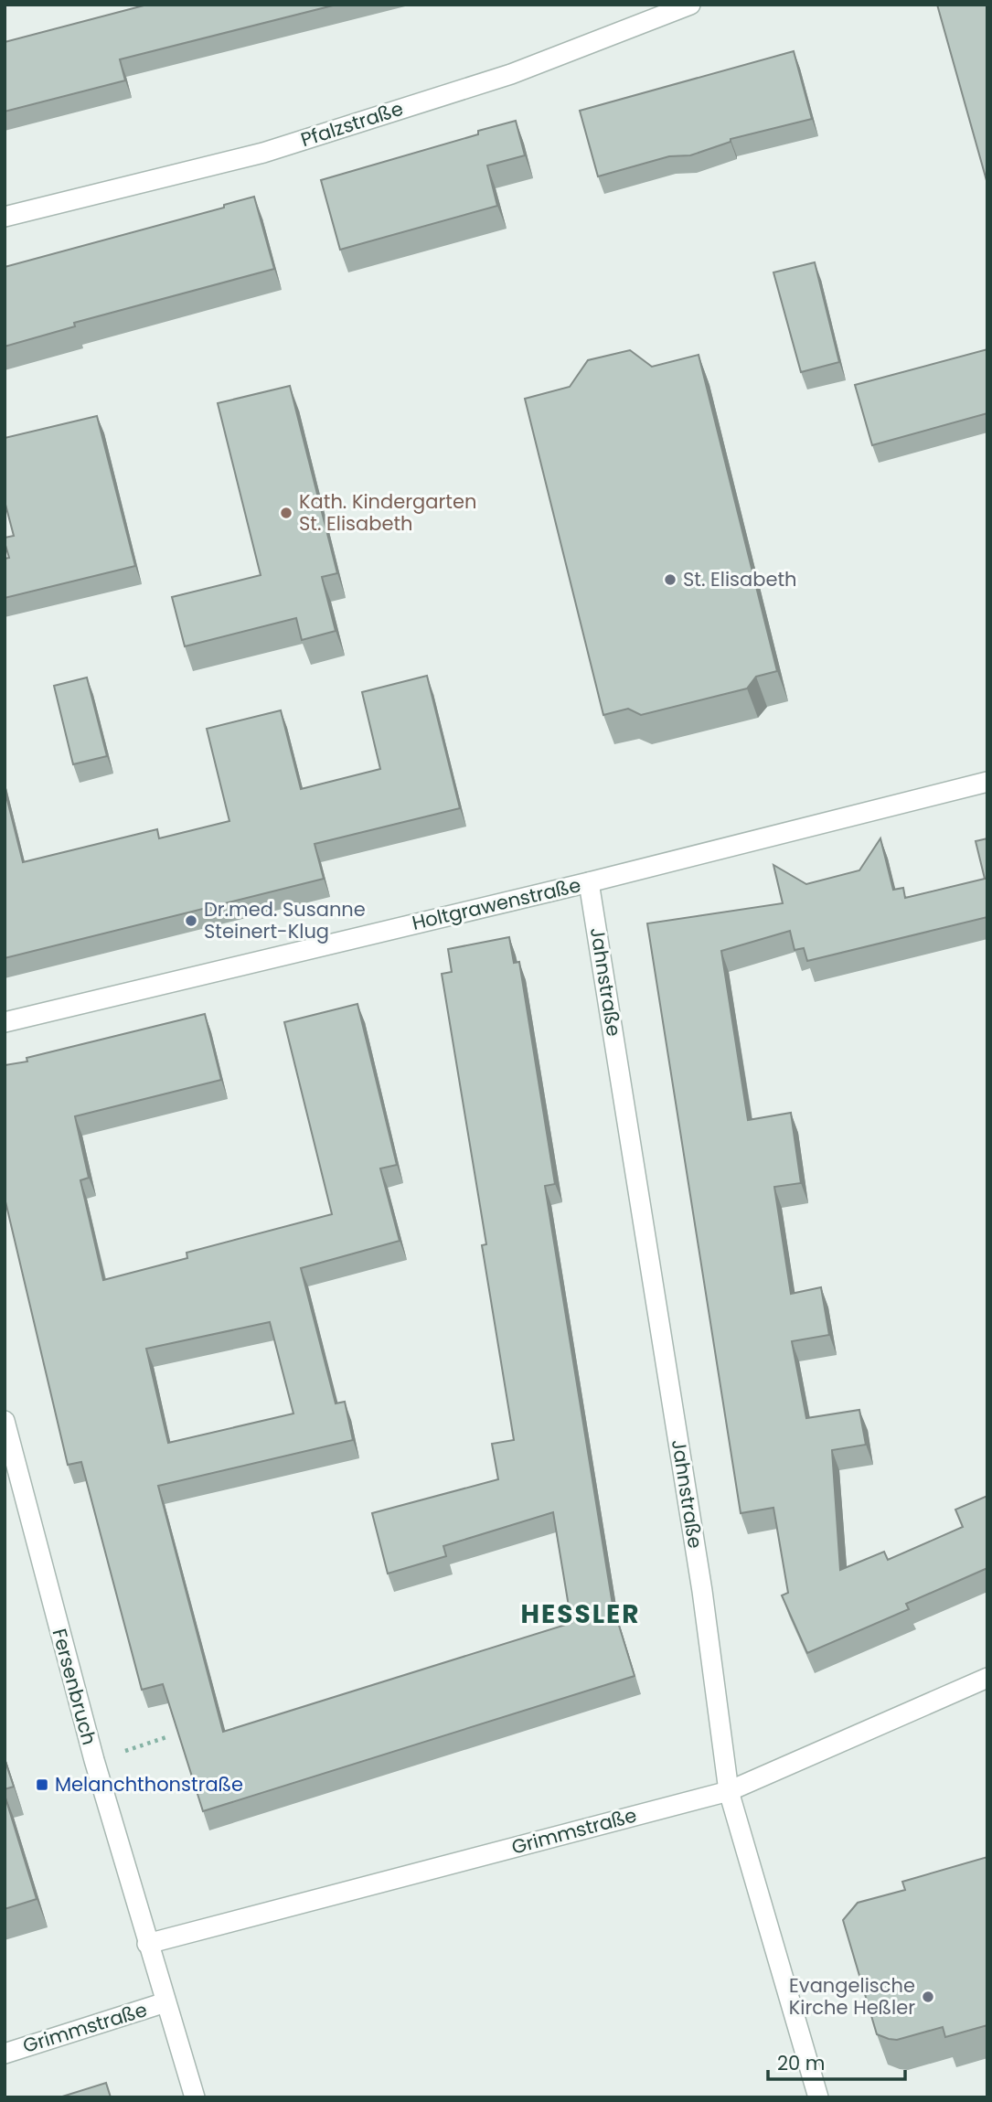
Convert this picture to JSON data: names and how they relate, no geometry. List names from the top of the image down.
{
  "streets": {
    "street": [
      "Pfalzstraße",
      "Holtgrawenstraße",
      "Jahnstraße",
      "Fersenbruch",
      "Grimmstraße"
    ]
  },
  "crossings": [
    ["Holtgrawenstraße", "Jahnstraße"],
    ["Jahnstraße", "Grimmstraße"],
    ["Fersenbruch", "Grimmstraße"]
  ],
  "districts": ["HESSLER"],
  "places": {
    "other": [
      "Kath. Kindergarten St. Elisabeth",
      "St. Elisabeth",
      "Dr.med. Susanne Steinert-Klug",
      "Evangelische Kirche Heßler"
    ],
    "transit": ["Melanchthonstraße"]
  },
  "scale_bar": "20 m"
}
